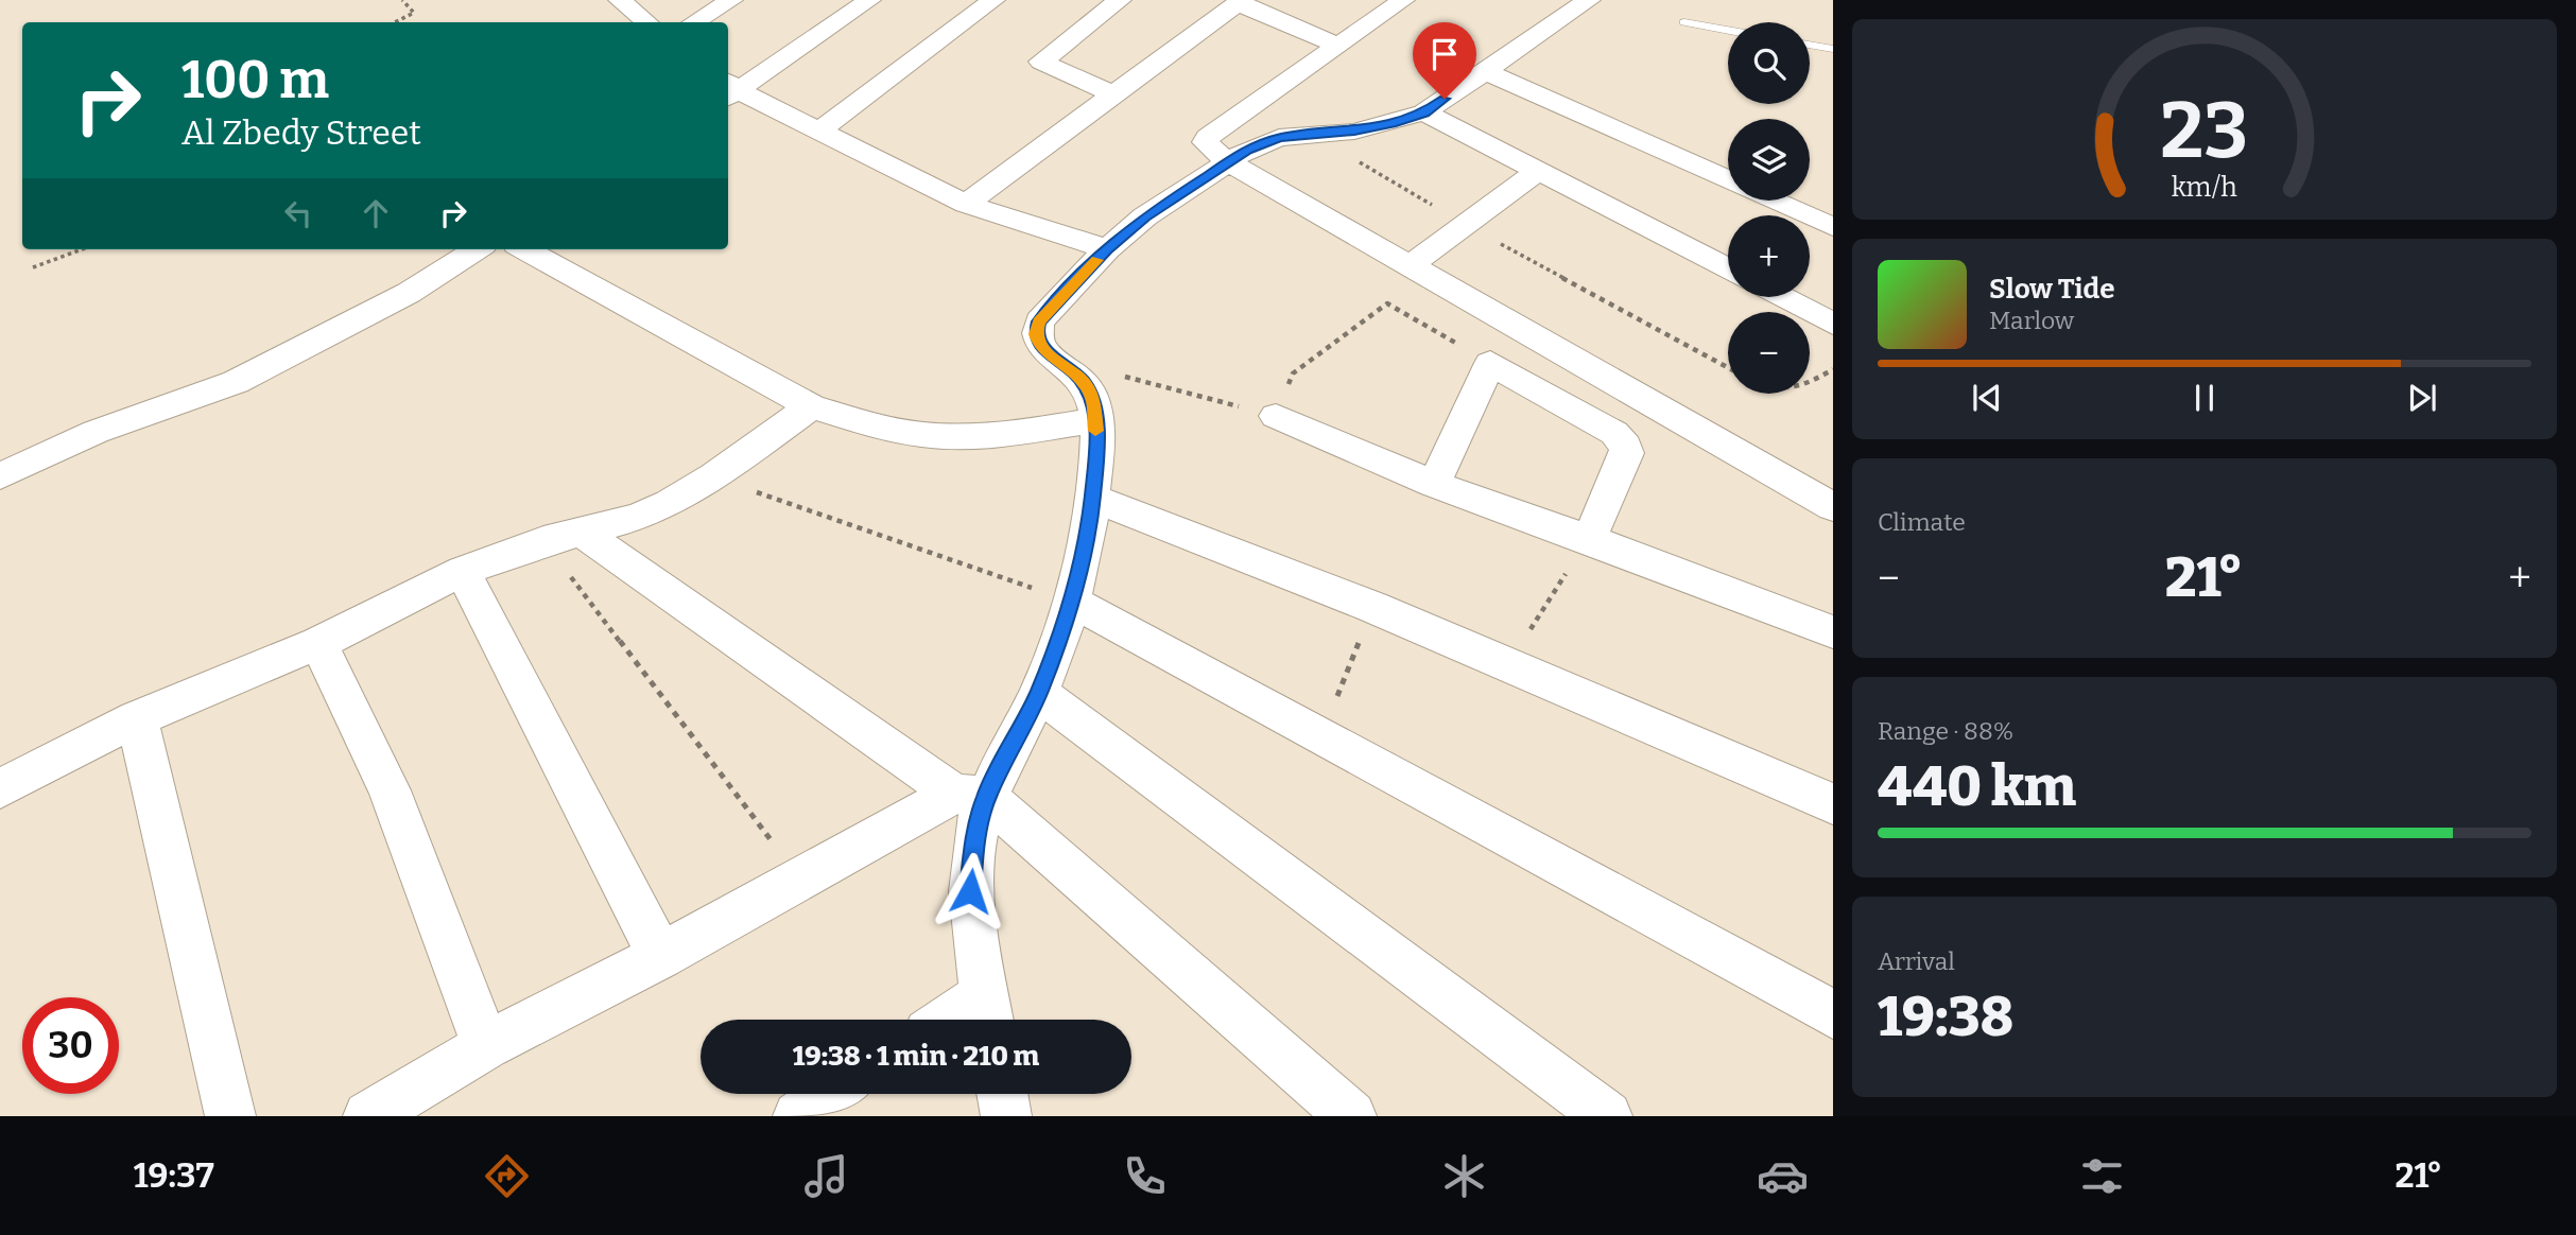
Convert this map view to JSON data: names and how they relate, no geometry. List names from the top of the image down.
{
  "page": {
    "map_buttons": ["+", "−"],
    "turn": ["100 m", "Al Zbedy Street"],
    "song": ["Slow Tide", "Marlow"],
    "tile": [
      "Climate",
      ["Range · 88%", "440 km"],
      ["Arrival", "19:38"]
    ],
    "heat": ["−", "21°", "+"],
    "limit": "30",
    "trip": "19:38 · 1 min · 210 m",
    "tabs": ["19:37", "21°"],
    "gauge": ["23", "km/h"]
  }
}
